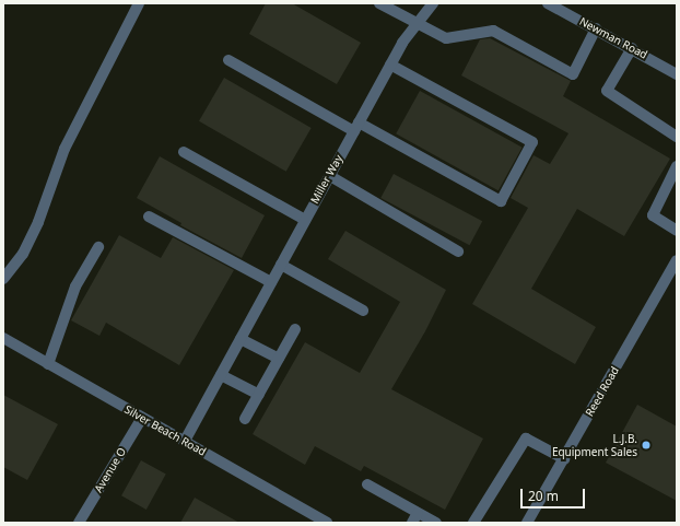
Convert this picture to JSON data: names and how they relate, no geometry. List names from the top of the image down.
{
  "streets": {
    "street": [
      "Newman Road",
      "Miller Way",
      "Reed Road",
      "Silver Beach Road",
      "Avenue O"
    ]
  },
  "crossings": [
    ["Silver Beach Road", "Avenue O"]
  ],
  "places": ["L.J.B. Equipment Sales"],
  "scale_bar": "20 m"
}
